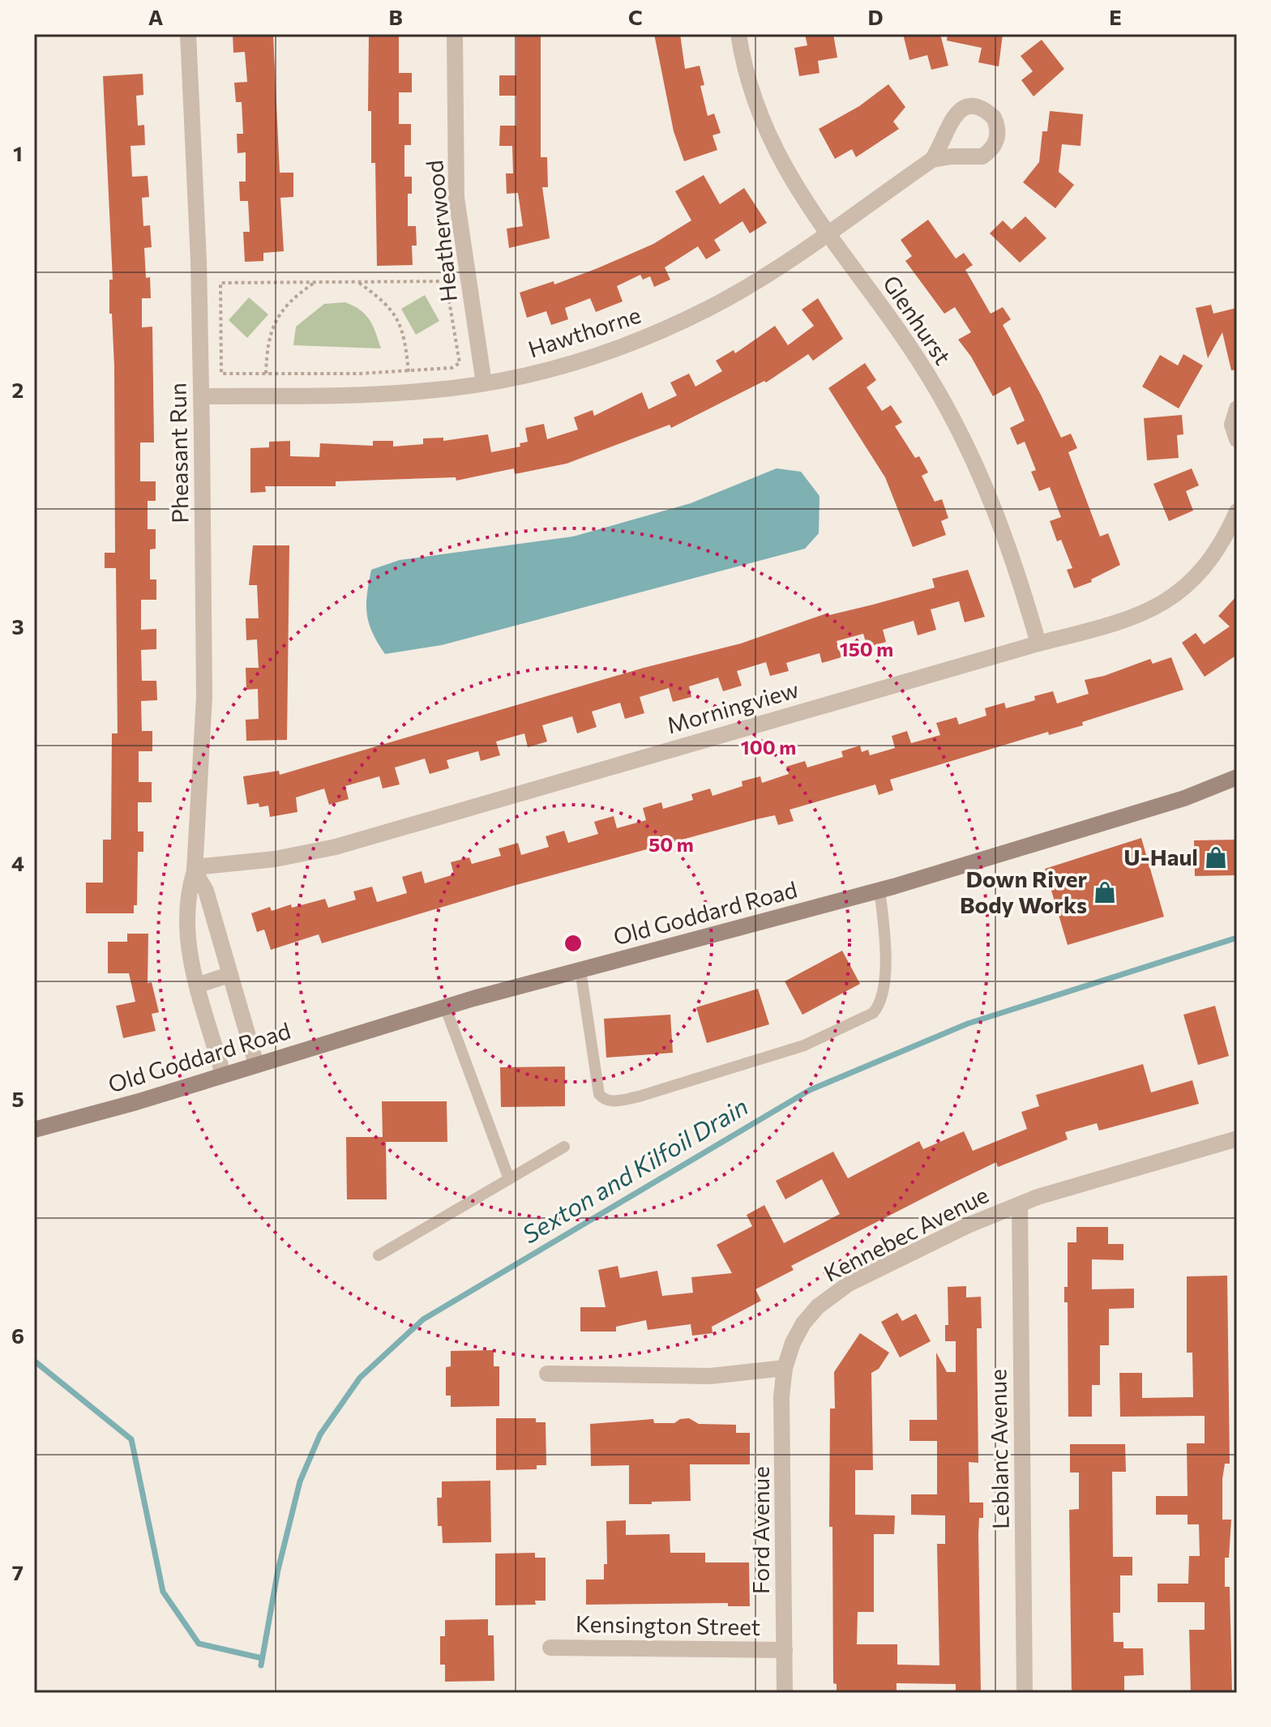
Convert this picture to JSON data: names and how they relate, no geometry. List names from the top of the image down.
{
  "streets": {
    "street": [
      "Heatherwood",
      "Glenhurst",
      "Hawthorne",
      "Pheasant Run",
      "Morningview",
      "Old Goddard Road",
      "Kennebec Avenue",
      "Leblanc Avenue",
      "Ford Avenue",
      "Kensington Street"
    ]
  },
  "crossings": [
    ["Heatherwood", "Hawthorne"],
    ["Glenhurst", "Hawthorne"],
    ["Glenhurst", "Morningview"],
    ["Hawthorne", "Pheasant Run"],
    ["Pheasant Run", "Morningview"],
    ["Pheasant Run", "Old Goddard Road"],
    ["Kennebec Avenue", "Leblanc Avenue"],
    ["Kennebec Avenue", "Ford Avenue"],
    ["Ford Avenue", "Kensington Street"]
  ],
  "water": ["Sexton and Kilfoil Drain"],
  "places": {
    "shop": ["U-Haul", "Down River Body Works"]
  },
  "grid": {
    "columns": [
      "A",
      "B",
      "C",
      "D",
      "E"
    ],
    "rows": [
      "1",
      "2",
      "3",
      "4",
      "5",
      "6",
      "7"
    ]
  },
  "rings": ["150 m", "100 m", "50 m"]
}
